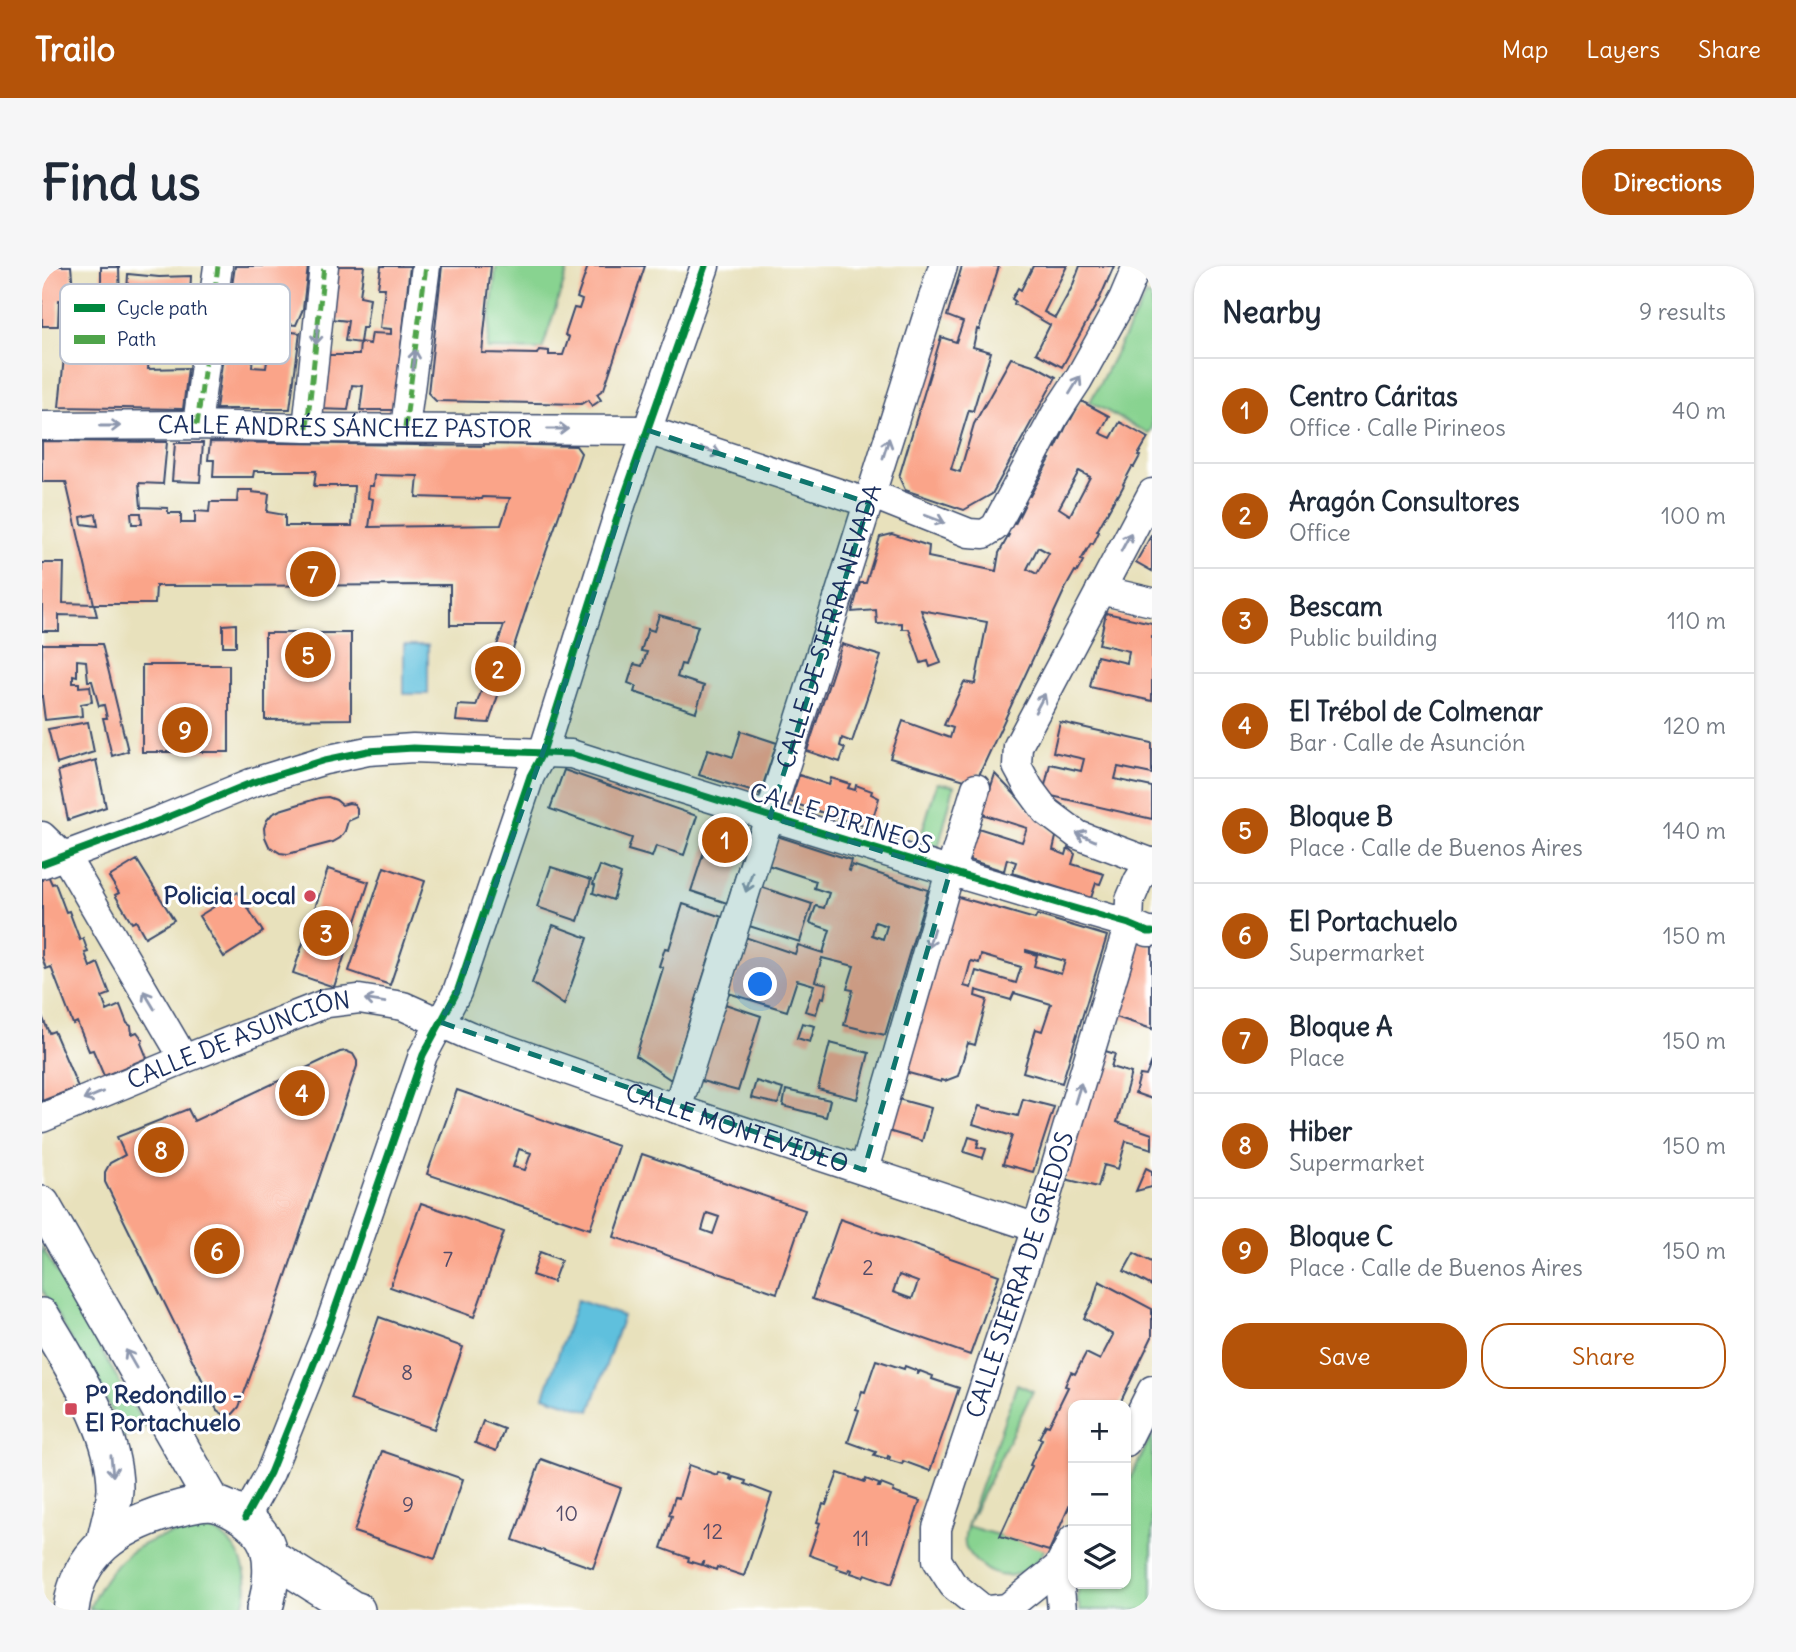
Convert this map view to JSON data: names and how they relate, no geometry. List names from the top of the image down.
{
  "streets": {
    "street": [
      "CALLE ANDRÉS SÁNCHEZ PASTOR",
      "CALLE DE SIERRA NEVADA",
      "CALLE PIRINEOS",
      "CALLE DE ASUNCIÓN",
      "CALLE MONTEVIDEO",
      "CALLE SIERRA DE GREDOS"
    ]
  },
  "crossings": [
    ["CALLE ANDRÉS SÁNCHEZ PASTOR", "CALLE DE SIERRA NEVADA"],
    ["CALLE DE SIERRA NEVADA", "CALLE PIRINEOS"],
    ["CALLE DE SIERRA NEVADA", "CALLE MONTEVIDEO"],
    ["CALLE PIRINEOS", "CALLE SIERRA DE GREDOS"],
    ["CALLE DE ASUNCIÓN", "CALLE MONTEVIDEO"],
    ["CALLE MONTEVIDEO", "CALLE SIERRA DE GREDOS"]
  ],
  "one_way": ["CALLE ANDRÉS SÁNCHEZ PASTOR", "CALLE DE ASUNCIÓN"],
  "places": {
    "other": ["Policia Local"],
    "transit": ["Pº Redondillo - El Portachuelo"]
  },
  "house_numbers": [
    "7",
    "2",
    "8",
    "9",
    "10",
    "12",
    "11"
  ],
  "legend": ["Cycle path", "Path"],
  "page": {
    "header": "Trailo",
    "nav": ["Map", "Layers", "Share"],
    "buttons": [
      "Directions",
      ["Save", "Share"]
    ],
    "title": "Find us",
    "heading": ["Nearby", "9 results"],
    "list": [
      {
        "mark": "1",
        "name": "Centro Cáritas",
        "note": "Office · Calle Pirineos",
        "value": "40 m"
      },
      {
        "mark": "2",
        "name": "Aragón Consultores",
        "note": "Office",
        "value": "100 m"
      },
      {
        "mark": "3",
        "name": "Bescam",
        "note": "Public building",
        "value": "110 m"
      },
      {
        "mark": "4",
        "name": "El Trébol de Colmenar",
        "note": "Bar · Calle de Asunción",
        "value": "120 m"
      },
      {
        "mark": "5",
        "name": "Bloque B",
        "note": "Place · Calle de Buenos Aires",
        "value": "140 m"
      },
      {
        "mark": "6",
        "name": "El Portachuelo",
        "note": "Supermarket",
        "value": "150 m"
      },
      {
        "mark": "7",
        "name": "Bloque A",
        "note": "Place",
        "value": "150 m"
      },
      {
        "mark": "8",
        "name": "Hiber",
        "note": "Supermarket",
        "value": "150 m"
      },
      {
        "mark": "9",
        "name": "Bloque C",
        "note": "Place · Calle de Buenos Aires",
        "value": "150 m"
      }
    ],
    "pins": [
      "7",
      "5",
      "2",
      "9",
      "1",
      "3",
      "4",
      "8",
      "6"
    ],
    "map_buttons": ["+", "−"]
  }
}
